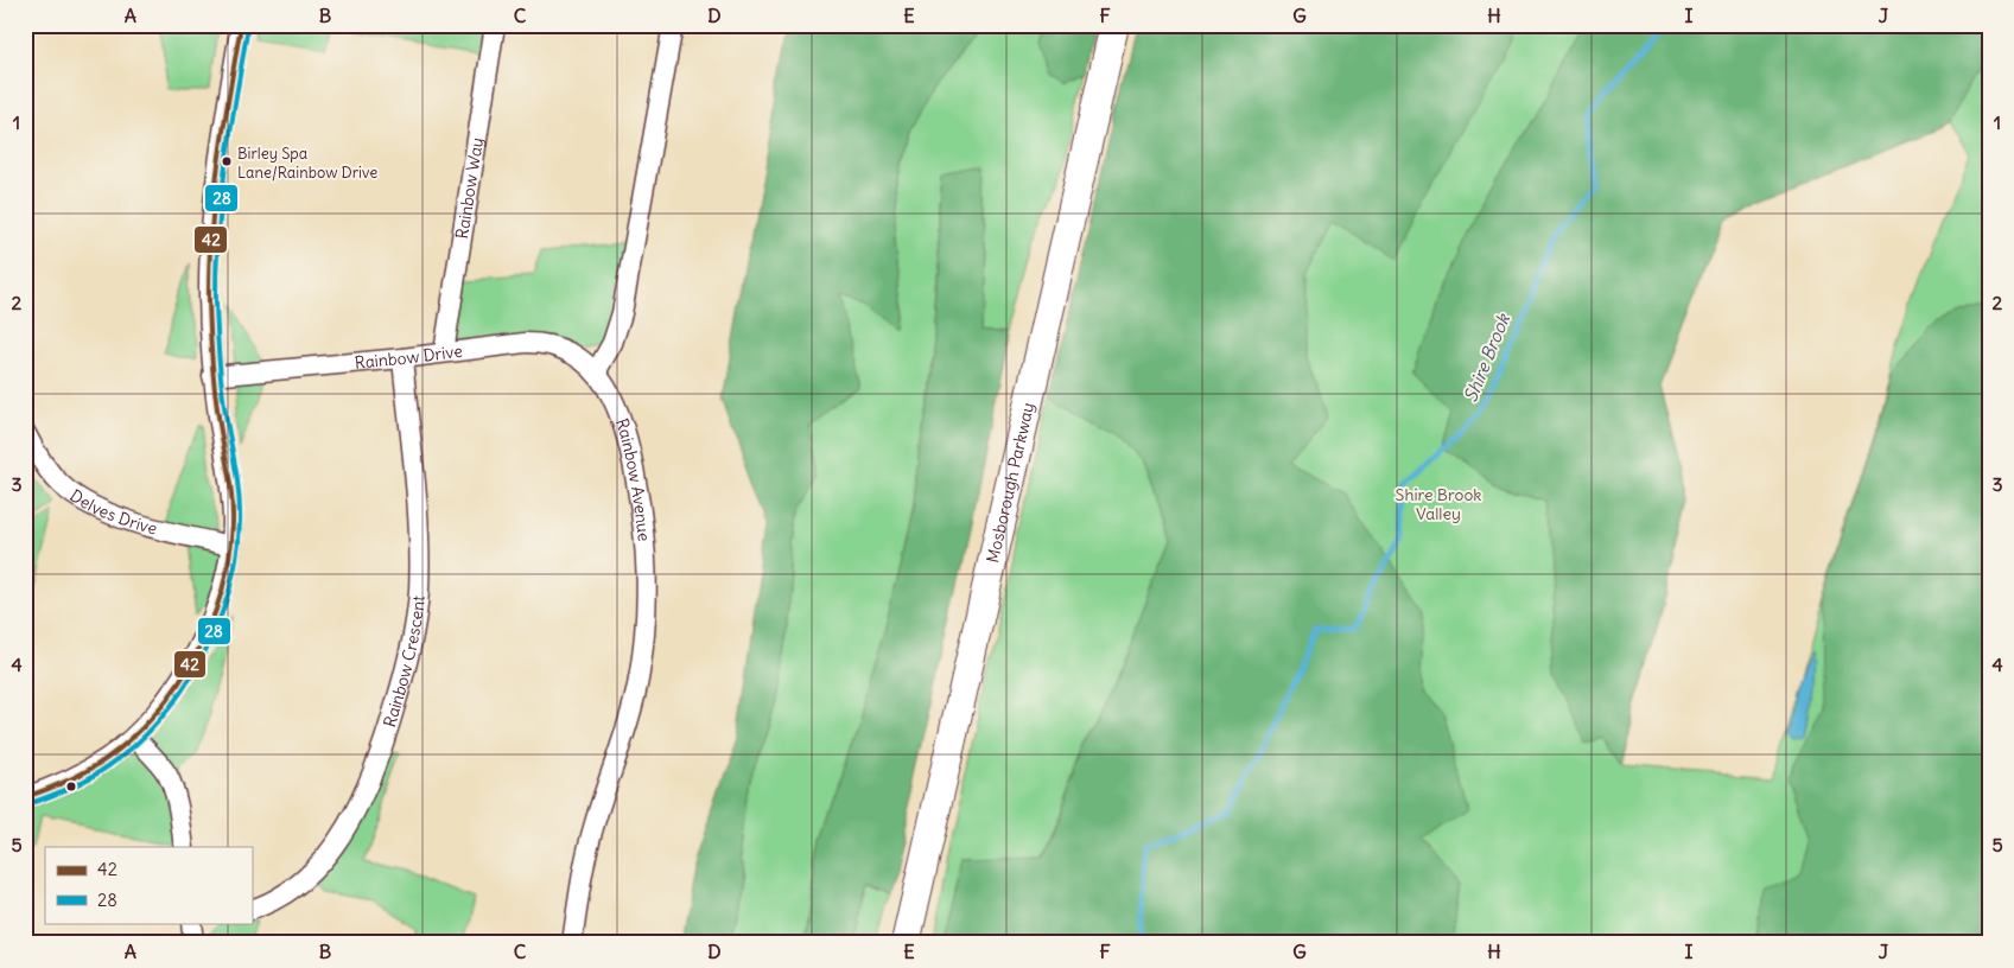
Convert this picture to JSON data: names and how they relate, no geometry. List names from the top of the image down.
{
  "streets": {
    "highway": ["Mosborough Parkway"],
    "street": [
      "Rainbow Way",
      "Rainbow Drive",
      "Rainbow Avenue",
      "Delves Drive",
      "Rainbow Crescent"
    ]
  },
  "crossings": [
    ["Rainbow Way", "Rainbow Drive"],
    ["Rainbow Drive", "Rainbow Avenue"],
    ["Rainbow Drive", "Rainbow Crescent"]
  ],
  "water": ["Shire Brook"],
  "parks": ["Shire Brook Valley"],
  "places": ["Birley Spa Lane/Rainbow Drive"],
  "lines": ["transit line 42", "transit line 28"],
  "legend": ["42", "28"],
  "grid": {
    "columns": [
      "A",
      "B",
      "C",
      "D",
      "E",
      "F",
      "G",
      "H",
      "I",
      "J"
    ],
    "rows": [
      "1",
      "2",
      "3",
      "4",
      "5"
    ]
  }
}
